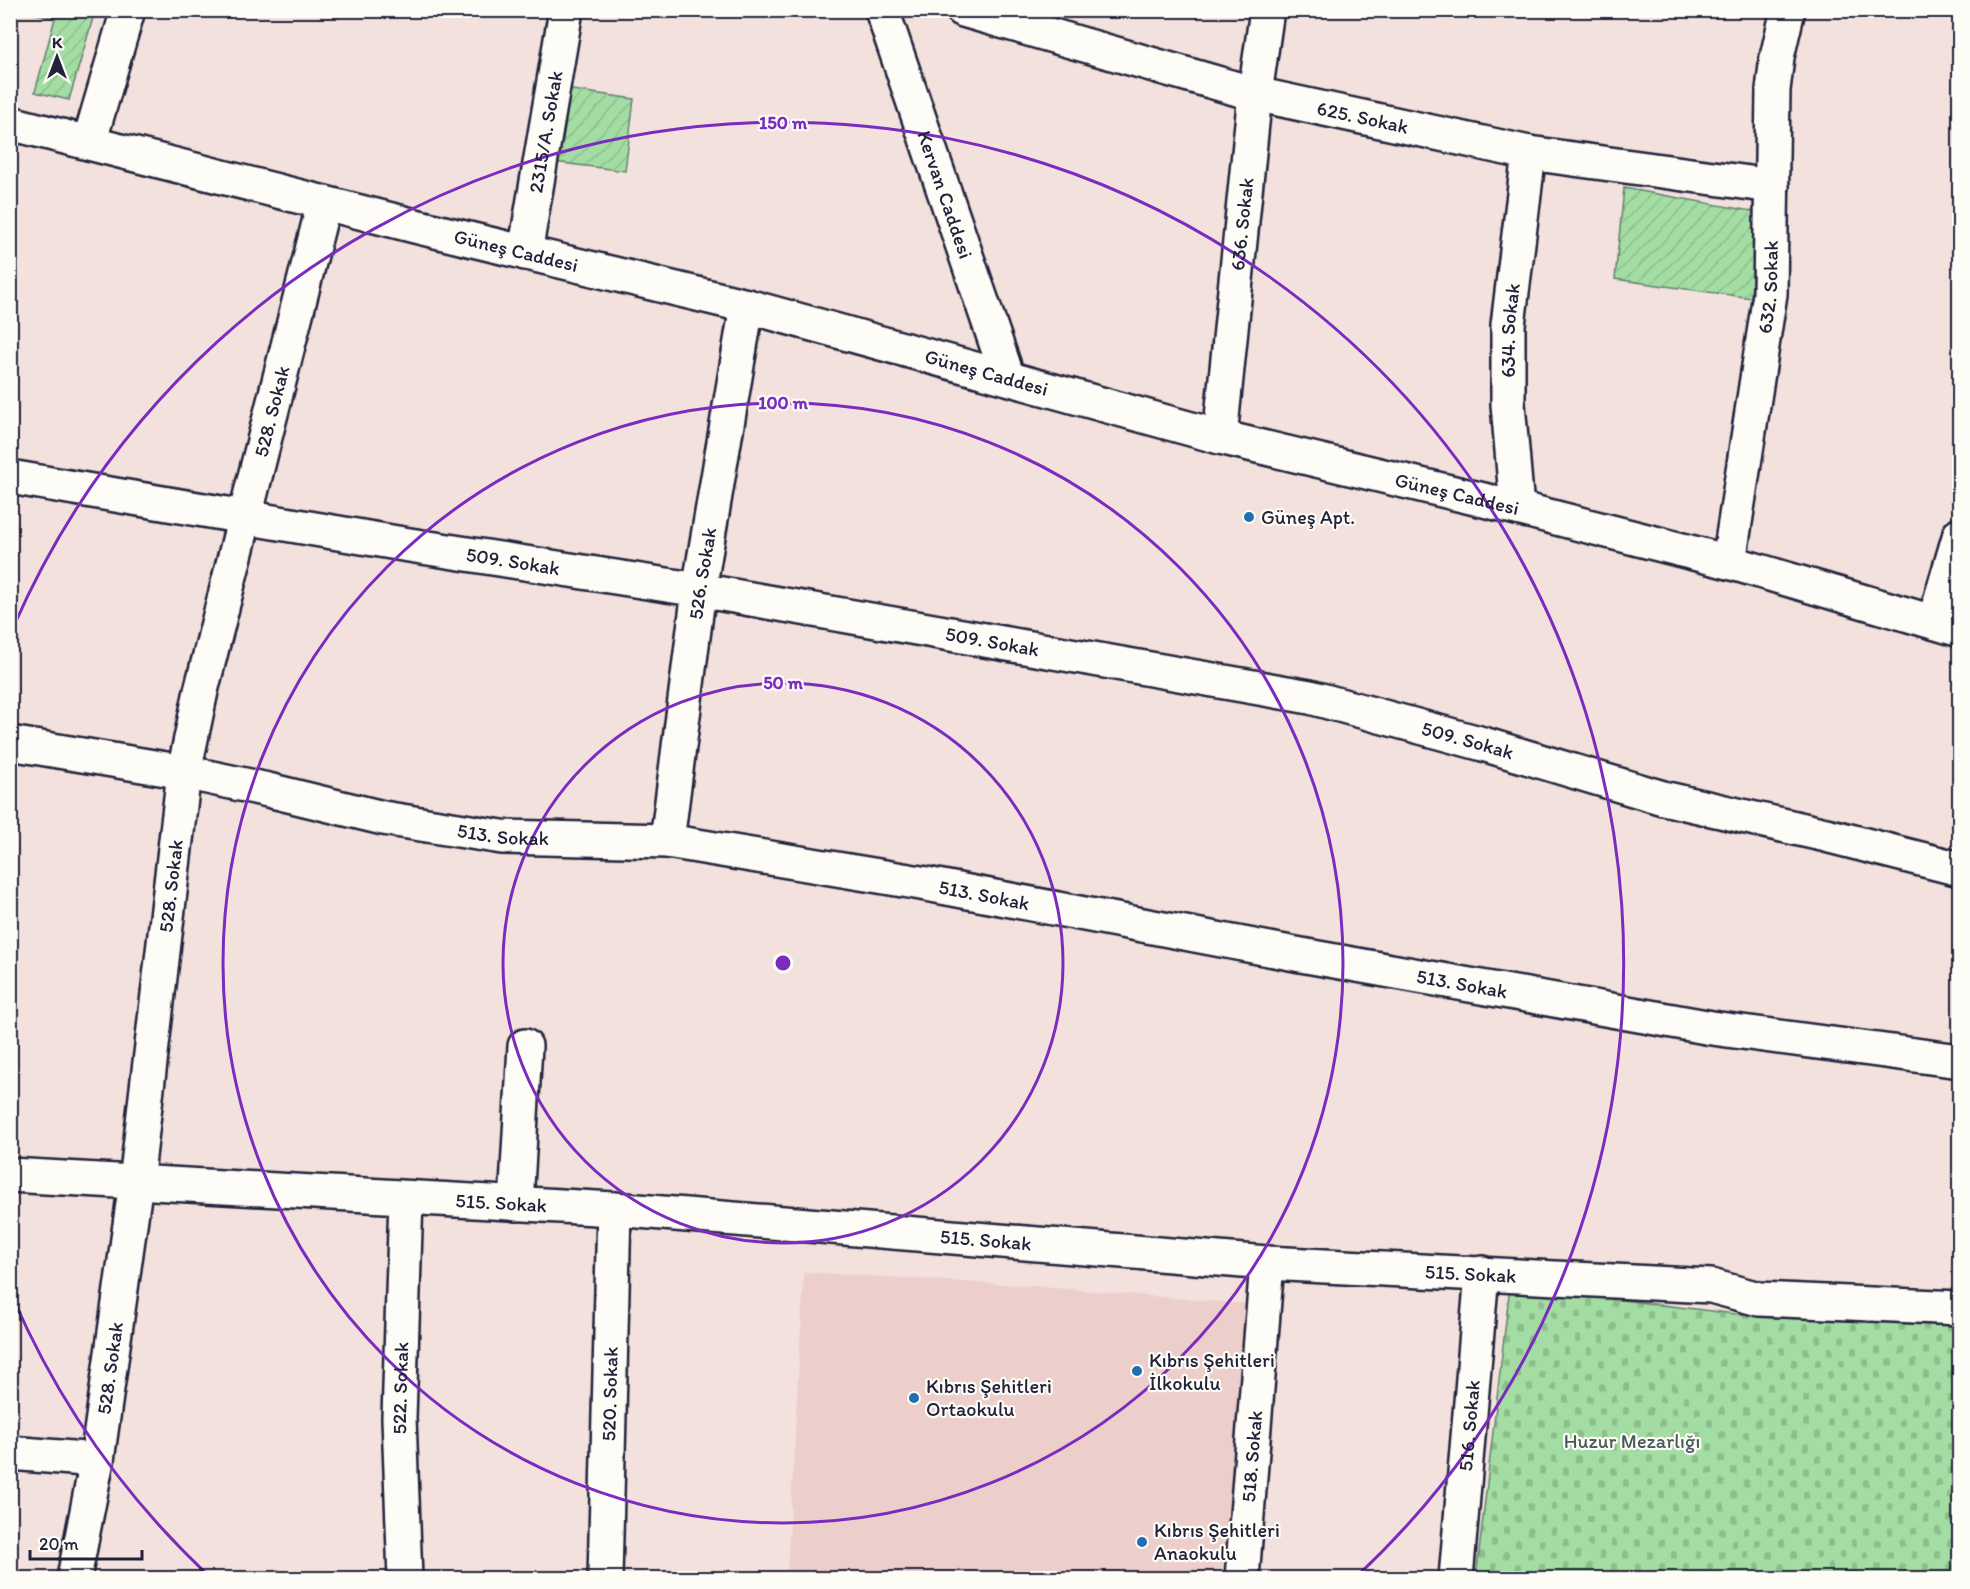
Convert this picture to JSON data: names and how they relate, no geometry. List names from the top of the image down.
{
  "streets": {
    "street": [
      "625. Sokak",
      "2315/A. Sokak",
      "Kervan Caddesi",
      "636. Sokak",
      "Güneş Caddesi",
      "632. Sokak",
      "634. Sokak",
      "528. Sokak",
      "509. Sokak",
      "526. Sokak",
      "513. Sokak",
      "515. Sokak",
      "522. Sokak",
      "520. Sokak",
      "516. Sokak",
      "518. Sokak"
    ]
  },
  "crossings": [
    ["625. Sokak", "636. Sokak"],
    ["625. Sokak", "632. Sokak"],
    ["625. Sokak", "634. Sokak"],
    ["2315/A. Sokak", "Güneş Caddesi"],
    ["Kervan Caddesi", "Güneş Caddesi"],
    ["636. Sokak", "Güneş Caddesi"],
    ["Güneş Caddesi", "632. Sokak"],
    ["Güneş Caddesi", "634. Sokak"],
    ["Güneş Caddesi", "528. Sokak"],
    ["Güneş Caddesi", "526. Sokak"],
    ["528. Sokak", "509. Sokak"],
    ["528. Sokak", "513. Sokak"],
    ["528. Sokak", "515. Sokak"],
    ["509. Sokak", "526. Sokak"],
    ["526. Sokak", "513. Sokak"],
    ["515. Sokak", "522. Sokak"],
    ["515. Sokak", "520. Sokak"],
    ["515. Sokak", "516. Sokak"],
    ["515. Sokak", "518. Sokak"]
  ],
  "parks": ["Huzur Mezarlığı"],
  "places": [
    "Güneş Apt.",
    "Kıbrıs Şehitleri İlkokulu",
    "Kıbrıs Şehitleri Ortaokulu",
    "Kıbrıs Şehitleri Anaokulu"
  ],
  "scale_bar": "20 m",
  "north": "top",
  "rings": ["150 m", "100 m", "50 m"]
}
